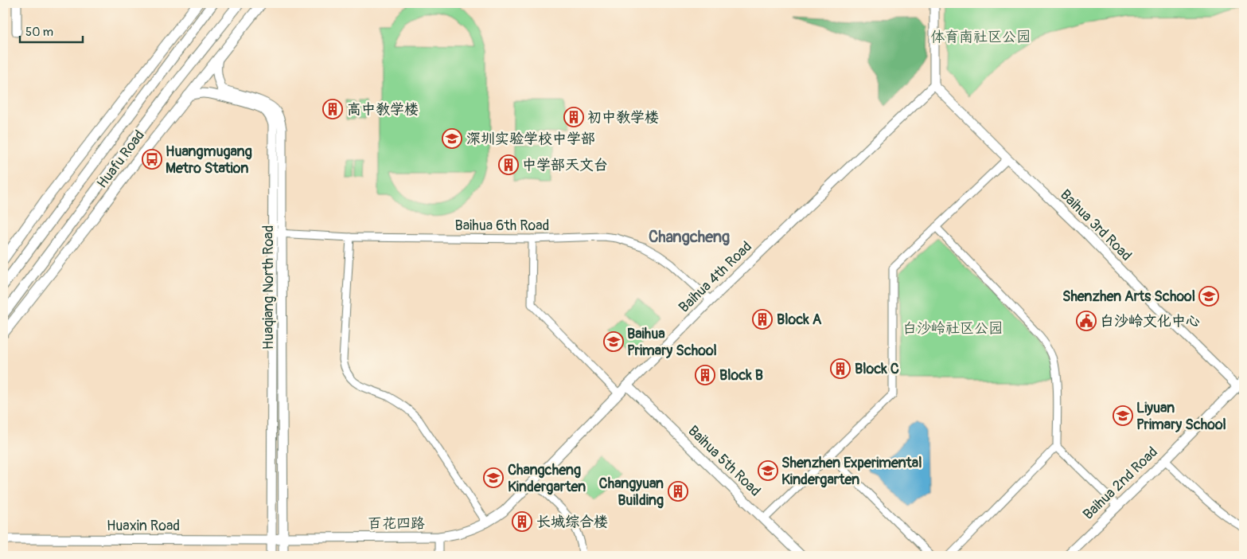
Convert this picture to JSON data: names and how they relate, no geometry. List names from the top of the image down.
{
  "streets": {
    "main road": ["Huafu Road"],
    "street": [
      "Baihua 6th Road",
      "Baihua 3rd Road",
      "Baihua 4th Road",
      "Huaqiang North Road",
      "Baihua 5th Road",
      "Baihua 2nd Road",
      "百花四路",
      "Huaxin Road"
    ]
  },
  "crossings": [
    ["Huafu Road", "Huaqiang North Road"],
    ["Baihua 6th Road", "Baihua 4th Road"],
    ["Baihua 6th Road", "Huaqiang North Road"],
    ["Baihua 3rd Road", "Baihua 4th Road"],
    ["Baihua 3rd Road", "Baihua 2nd Road"],
    ["Baihua 4th Road", "Baihua 5th Road"],
    ["Baihua 4th Road", "百花四路"],
    ["Huaqiang North Road", "百花四路"],
    ["Huaqiang North Road", "Huaxin Road"],
    ["百花四路", "Huaxin Road"]
  ],
  "districts": ["Changcheng"],
  "parks": ["体育南社区公园", "白沙岭社区公园"],
  "places": {
    "building": [
      "高中教学楼",
      "初中教学楼",
      "中学部天文台",
      "Block A",
      "Block C",
      "Block B",
      "Changyuan Building",
      "长城综合楼"
    ],
    "school or university": [
      "深圳实验学校中学部",
      "Shenzhen Arts School",
      "Baihua Primary School",
      "Liyuan Primary School",
      "Shenzhen Experimental Kindergarten",
      "Changcheng Kindergarten"
    ],
    "bus stop": ["Huangmugang Metro Station"],
    "public building": ["白沙岭文化中心"]
  },
  "scale_bar": "50 m"
}
